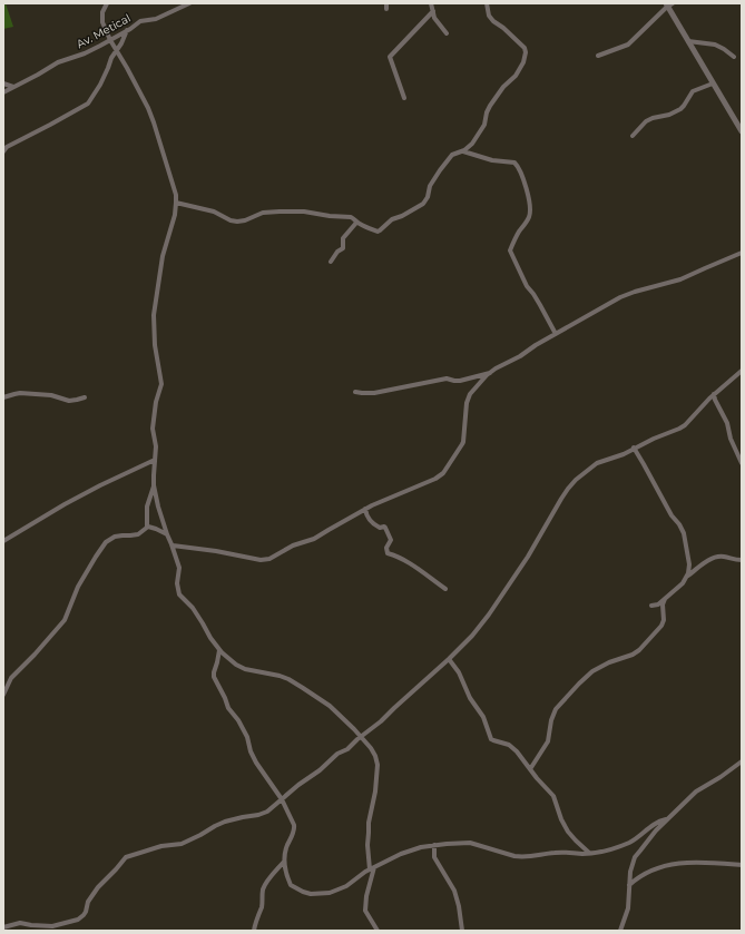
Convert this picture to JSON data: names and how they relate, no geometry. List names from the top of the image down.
{
  "streets": {
    "street": ["Av. Metical"]
  }
}
